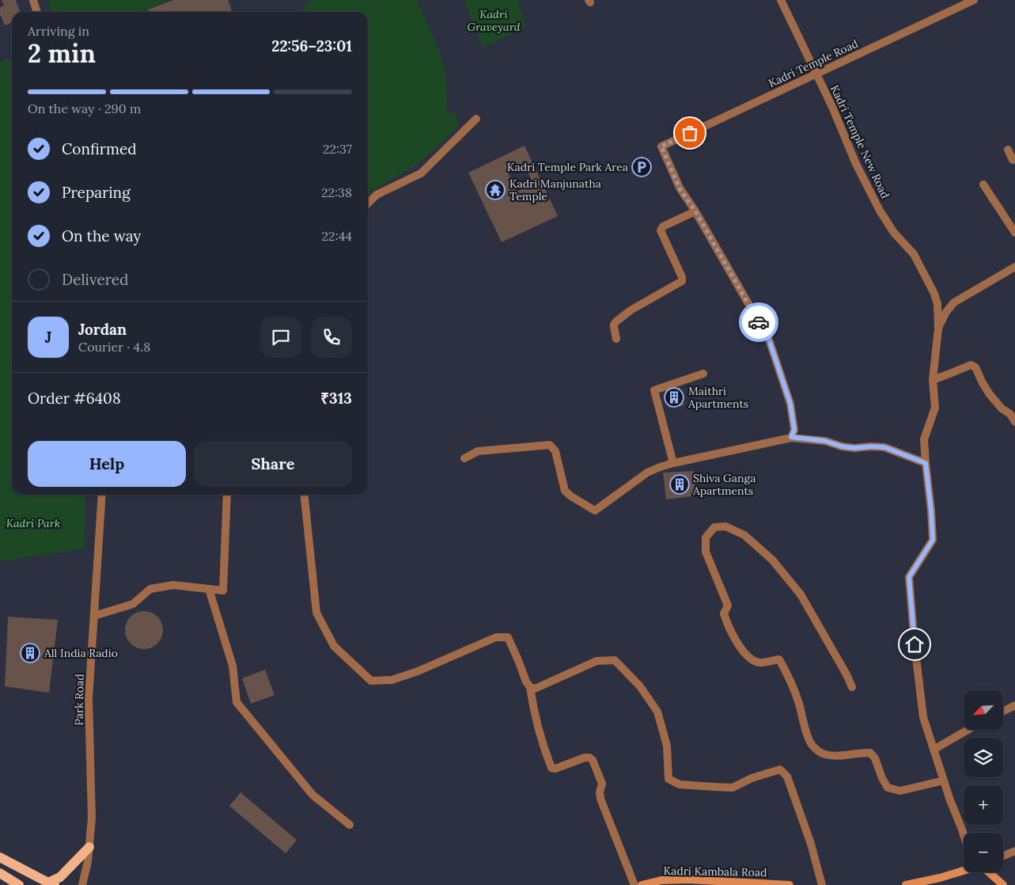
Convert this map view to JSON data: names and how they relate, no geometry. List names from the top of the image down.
{
  "streets": {
    "street": [
      "Kadri Temple Road",
      "Kadri Temple New Road",
      "Park Road",
      "Kadri Kambala Road"
    ]
  },
  "crossings": [
    ["Kadri Temple Road", "Kadri Temple New Road"]
  ],
  "parks": ["Kadri Graveyard", "Kadri Park"],
  "places": {
    "parking": ["Kadri Temple Park Area"],
    "temple": ["Kadri Manjunatha Temple"],
    "building": ["Maithri Apartments", "Shiva Ganga Apartments", "All India Radio"]
  },
  "north": "bottom left",
  "page": {
    "heading": ["2 min", "Arriving in", "22:56–23:01"],
    "panel": [
      "Jordan",
      "Courier · 4.8",
      "Order #6408",
      "₹313"
    ],
    "bar": "On the way · 290 m",
    "list": [
      ["Confirmed", "22:37"],
      ["Preparing", "22:38"],
      ["On the way", "22:44"],
      "Delivered"
    ],
    "round": "J",
    "buttons": ["Help", "Share"],
    "map_buttons": ["+", "−"]
  }
}
